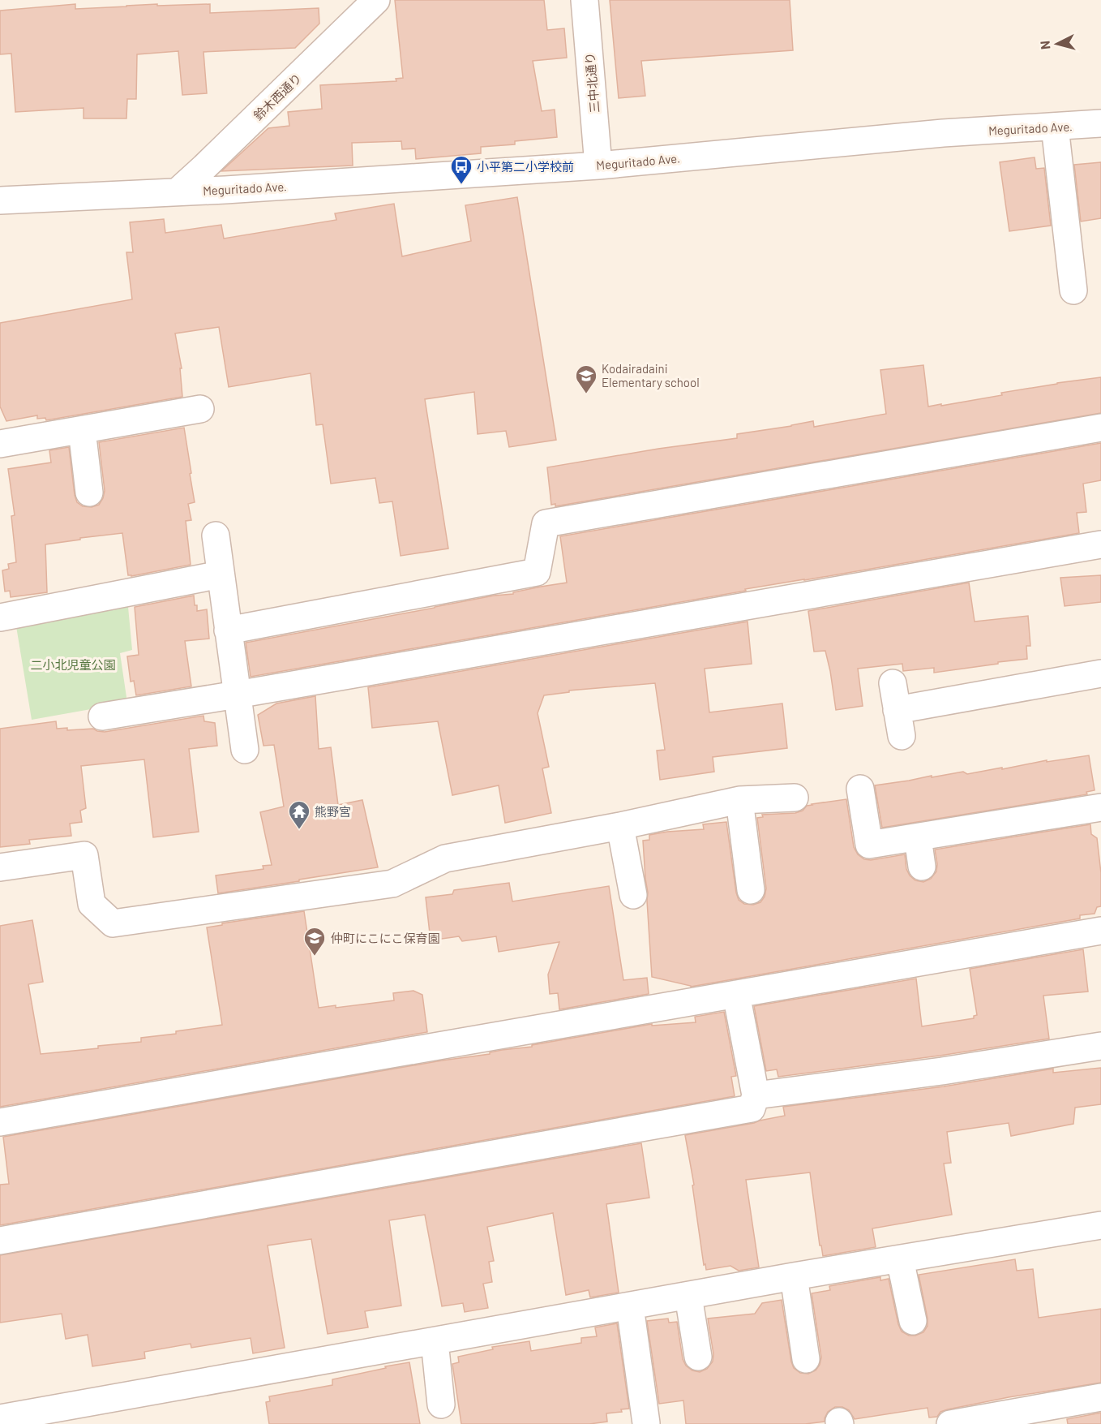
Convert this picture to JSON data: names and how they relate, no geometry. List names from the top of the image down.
{
  "streets": {
    "street": ["三中北通り", "鈴木西通り", "Meguritado Ave."]
  },
  "crossings": [
    ["三中北通り", "Meguritado Ave."],
    ["鈴木西通り", "Meguritado Ave."]
  ],
  "parks": ["二小北児童公園"],
  "places": {
    "bus stop": ["小平第二小学校前"],
    "school or university": ["Kodairadaini Elementary school", "仲町にこにこ保育園"],
    "temple": ["熊野宮"]
  },
  "north": "left"
}
